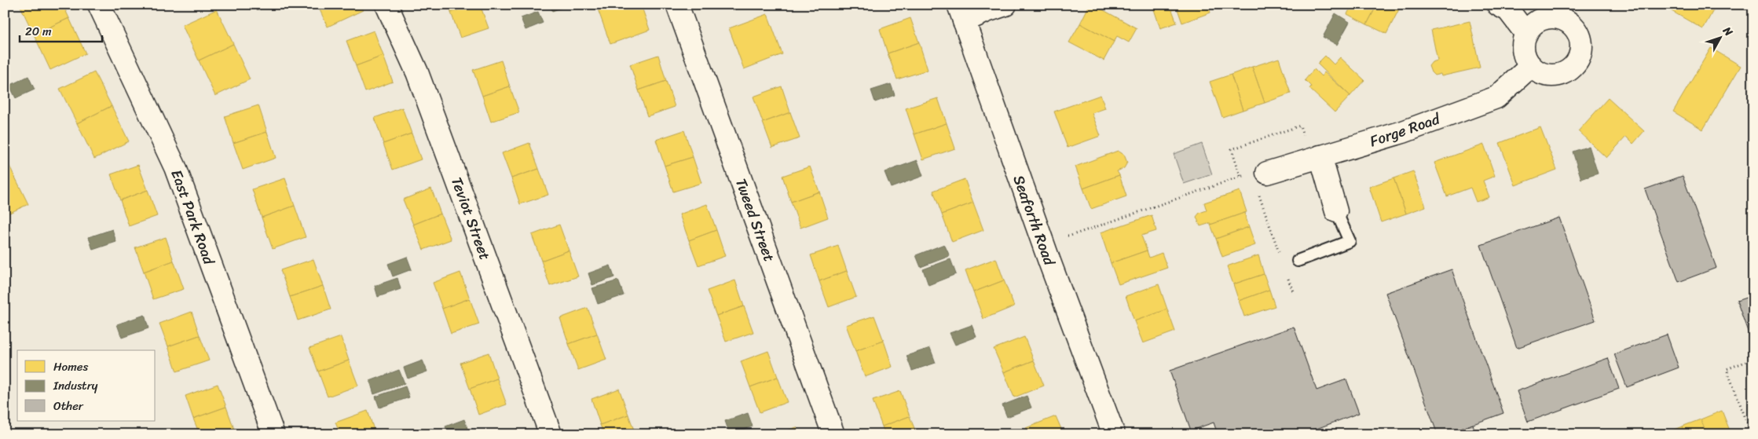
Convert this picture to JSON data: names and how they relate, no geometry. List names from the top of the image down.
{
  "streets": {
    "street": [
      "Forge Road",
      "East Park Road",
      "Teviot Street",
      "Tweed Street",
      "Seaforth Road"
    ]
  },
  "legend": ["Homes", "Industry", "Other"],
  "scale_bar": "20 m",
  "north": "top right"
}
